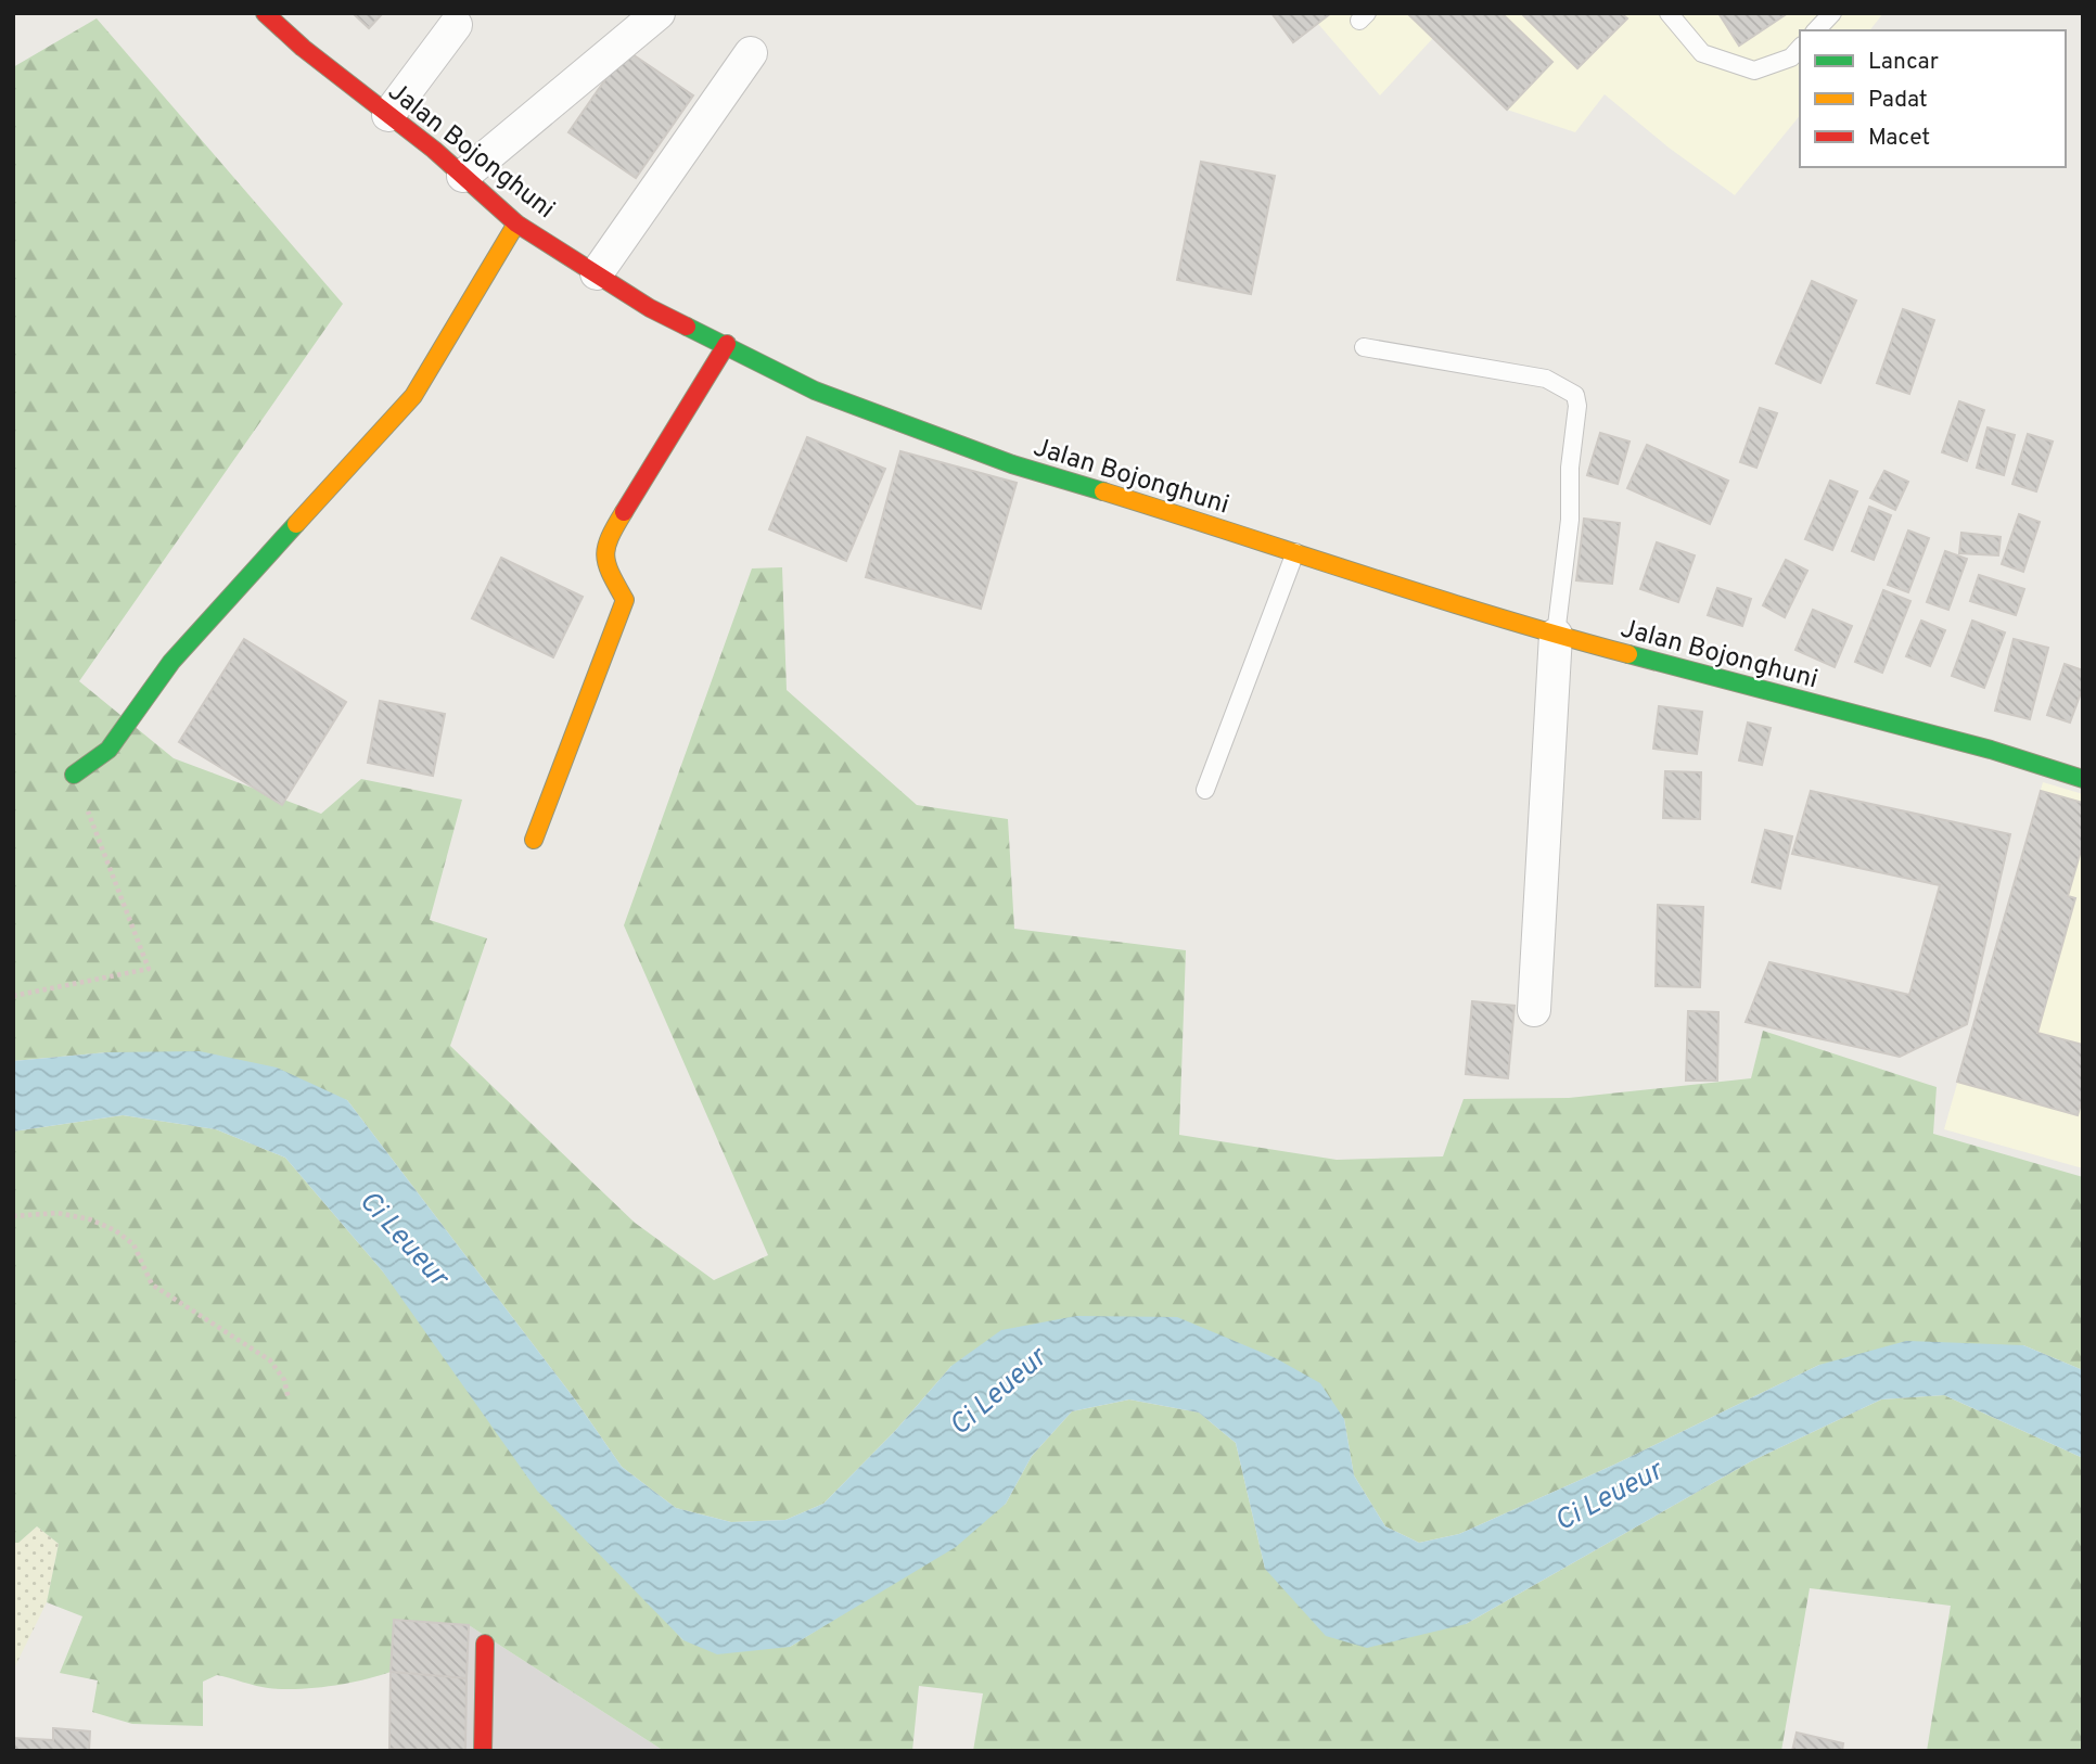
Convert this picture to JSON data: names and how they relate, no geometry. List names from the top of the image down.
{
  "streets": {
    "street": ["Jalan Bojonghuni"]
  },
  "water": ["Ci Leueur"],
  "legend": ["Lancar", "Padat", "Macet"]
}
